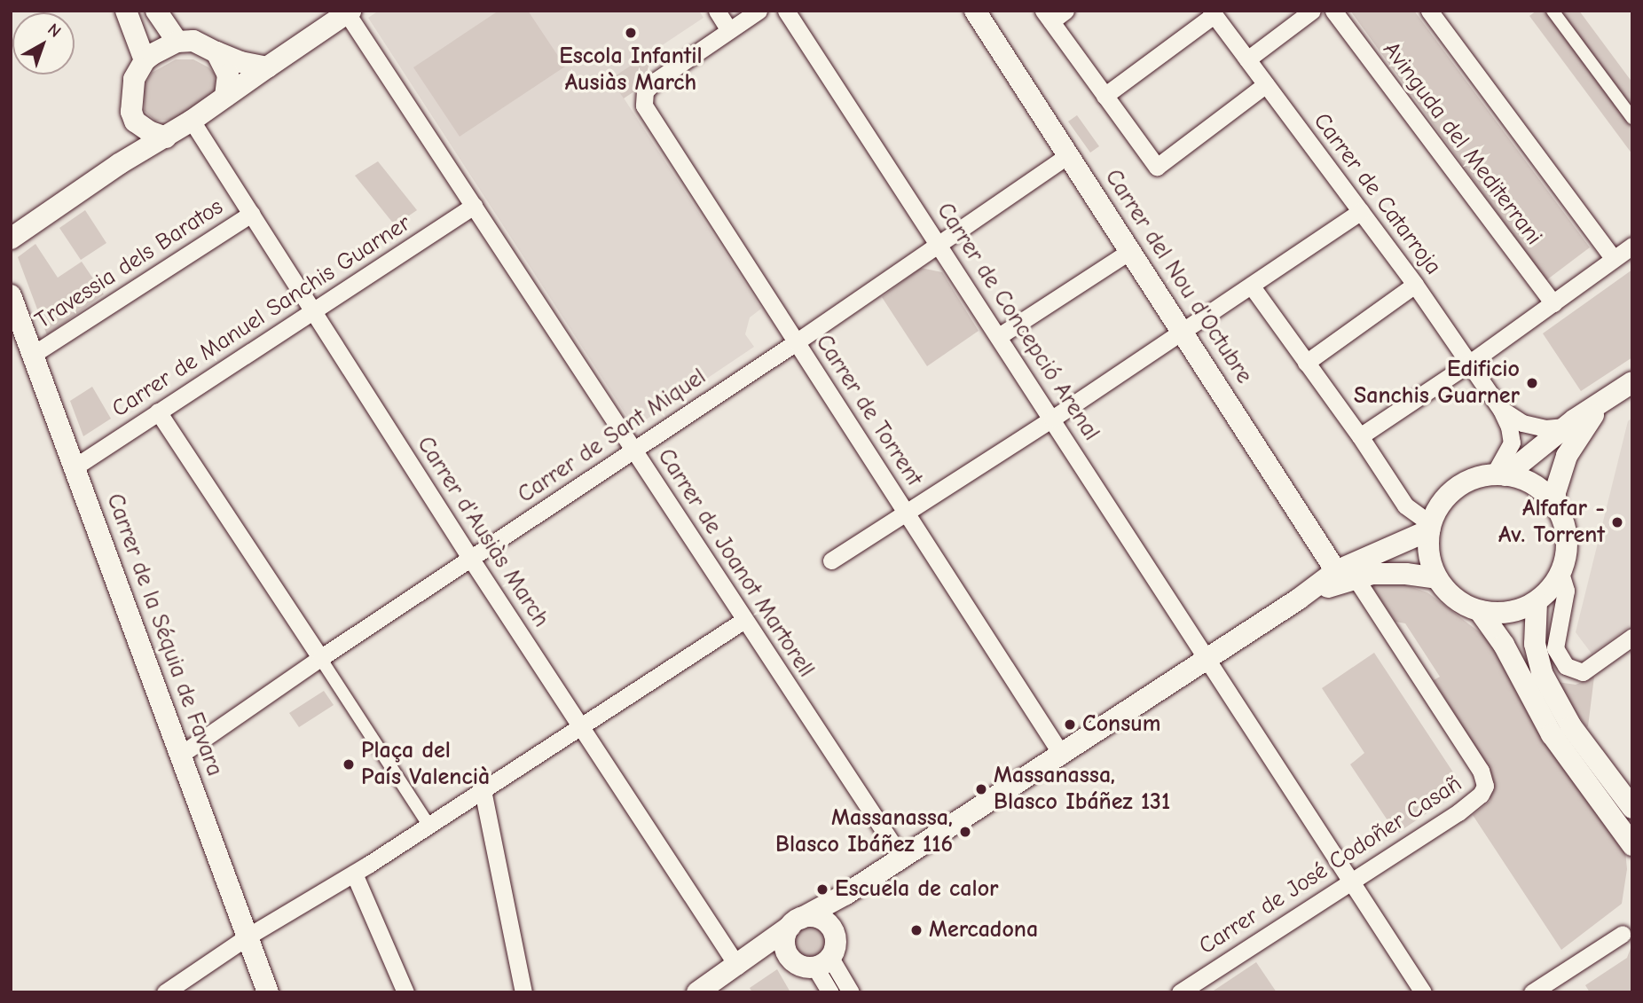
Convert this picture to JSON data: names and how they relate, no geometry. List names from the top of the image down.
{
  "streets": {
    "street": [
      "Avinguda del Mediterrani",
      "Carrer de Catarroja",
      "Travessia dels Baratos",
      "Carrer del Nou d'Octubre",
      "Carrer de Manuel Sanchis Guarner",
      "Carrer de Concepció Arenal",
      "Carrer de Torrent",
      "Carrer de Sant Miquel",
      "Carrer d'Ausiàs March",
      "Carrer de Joanot Martorell",
      "Carrer de la Séquia de Favara",
      "Carrer de José Codoñer Casañ"
    ]
  },
  "crossings": [
    ["Travessia dels Baratos", "Carrer d'Ausiàs March"],
    ["Travessia dels Baratos", "Carrer de la Séquia de Favara"],
    ["Carrer del Nou d'Octubre", "Carrer de Sant Miquel"],
    ["Carrer del Nou d'Octubre", "Carrer de José Codoñer Casañ"],
    ["Carrer de Manuel Sanchis Guarner", "Carrer d'Ausiàs March"],
    ["Carrer de Manuel Sanchis Guarner", "Carrer de Joanot Martorell"],
    ["Carrer de Manuel Sanchis Guarner", "Carrer de la Séquia de Favara"],
    ["Carrer de Concepció Arenal", "Carrer de Sant Miquel"],
    ["Carrer de Concepció Arenal", "Carrer de José Codoñer Casañ"],
    ["Carrer de Torrent", "Carrer de Sant Miquel"],
    ["Carrer de Sant Miquel", "Carrer d'Ausiàs March"],
    ["Carrer de Sant Miquel", "Carrer de Joanot Martorell"],
    ["Carrer de Sant Miquel", "Carrer de la Séquia de Favara"]
  ],
  "places": [
    "Escola Infantil Ausiàs March",
    "Edificio Sanchis Guarner",
    "Alfafar - Av. Torrent",
    "Consum",
    "Plaça del País Valencià",
    "Massanassa, Blasco Ibáñez 131",
    "Massanassa, Blasco Ibáñez 116",
    "Escuela de calor",
    "Mercadona"
  ],
  "north": "top right"
}
